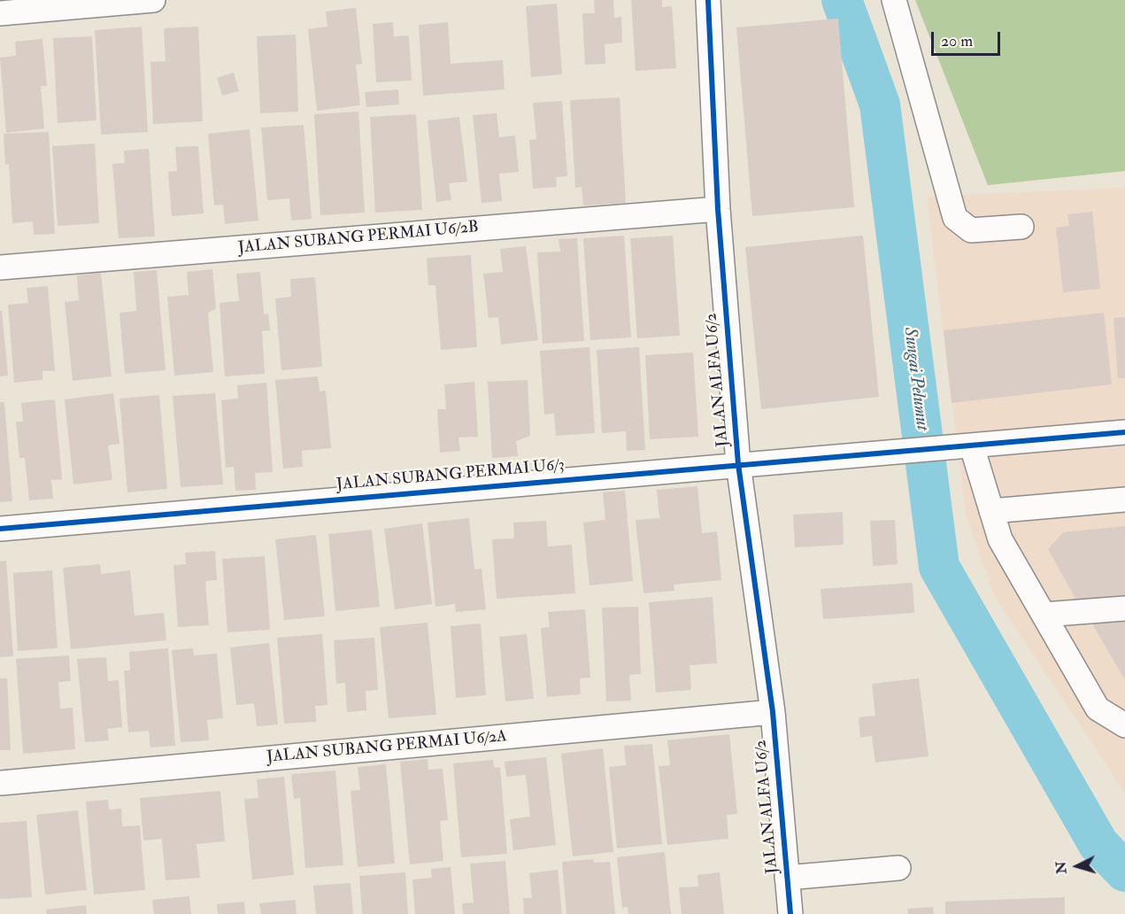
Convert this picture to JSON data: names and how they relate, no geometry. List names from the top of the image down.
{
  "streets": {
    "street": [
      "JALAN SUBANG PERMAI U6/2B",
      "JALAN ALFA U6/2",
      "JALAN SUBANG PERMAI U6/3",
      "JALAN SUBANG PERMAI U6/2A"
    ]
  },
  "crossings": [
    ["JALAN SUBANG PERMAI U6/2B", "JALAN ALFA U6/2"],
    ["JALAN ALFA U6/2", "JALAN SUBANG PERMAI U6/3"],
    ["JALAN ALFA U6/2", "JALAN SUBANG PERMAI U6/2A"]
  ],
  "water": ["Sungai Pelumut"],
  "scale_bar": "20 m",
  "north": "left"
}
